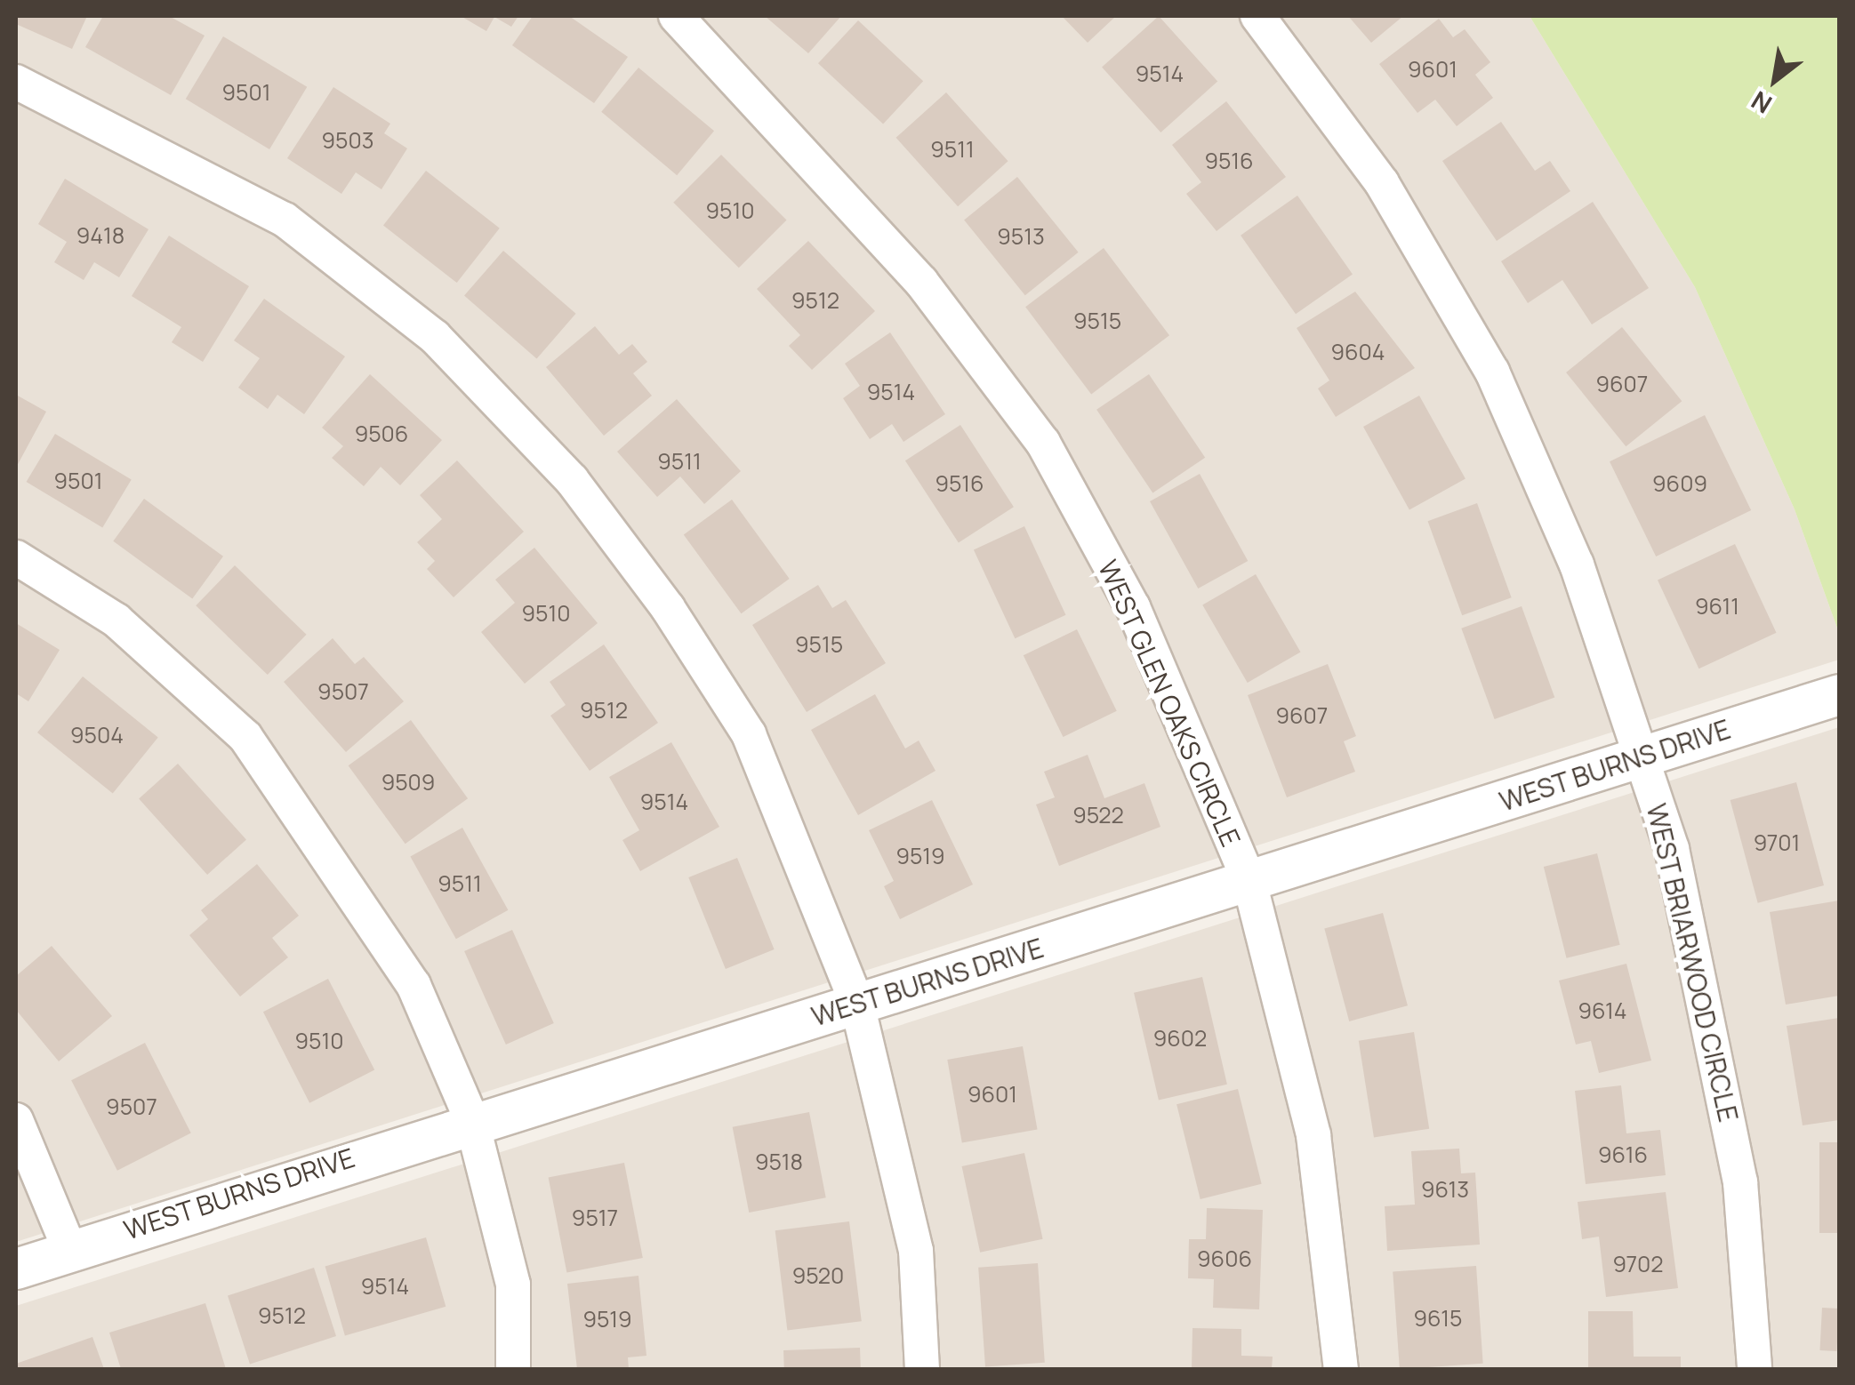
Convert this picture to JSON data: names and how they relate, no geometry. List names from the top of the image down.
{
  "streets": {
    "street": ["WEST GLEN OAKS CIRCLE", "WEST BURNS DRIVE", "WEST BRIARWOOD CIRCLE"]
  },
  "crossings": [
    ["WEST GLEN OAKS CIRCLE", "WEST BURNS DRIVE"],
    ["WEST BURNS DRIVE", "WEST BRIARWOOD CIRCLE"]
  ],
  "house_numbers": [
    "9601",
    "9514",
    "9501",
    "9503",
    "9511",
    "9516",
    "9510",
    "9418",
    "9513",
    "9512",
    "9515",
    "9604",
    "9607",
    "9514",
    "9506",
    "9511",
    "9501",
    "9516",
    "9609",
    "9611",
    "9510",
    "9515",
    "9507",
    "9512",
    "9607",
    "9504",
    "9509",
    "9514",
    "9522",
    "9701",
    "9519",
    "9511",
    "9614",
    "9602",
    "9510",
    "9601",
    "9507",
    "9616",
    "9518",
    "9613",
    "9517",
    "9606",
    "9702",
    "9520",
    "9514",
    "9512",
    "9615",
    "9519"
  ],
  "north": "bottom left"
}
